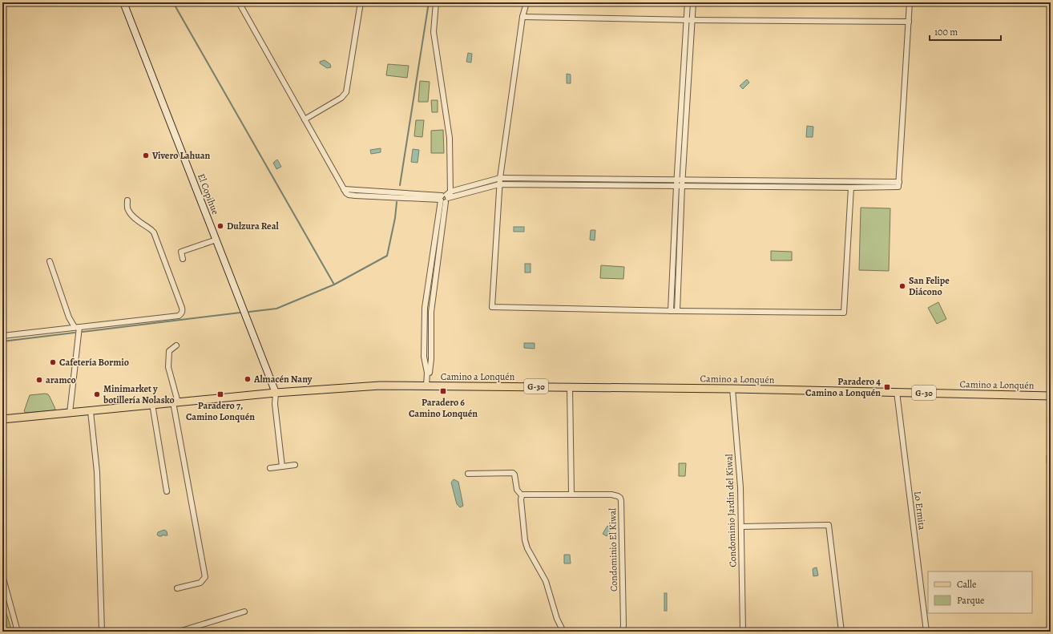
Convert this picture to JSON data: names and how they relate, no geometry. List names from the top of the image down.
{
  "streets": {
    "main road": ["El Copihue", "Camino a Lonquén", "G-30"],
    "street": ["Condominio Jardín del Kiwal", "Lo Ermita", "Condominio El Kiwal"]
  },
  "crossings": [
    ["El Copihue", "Camino a Lonquén"],
    ["Camino a Lonquén", "Condominio Jardín del Kiwal"],
    ["Camino a Lonquén", "Lo Ermita"]
  ],
  "places": {
    "other": [
      "Vivero Lahuan",
      "Dulzura Real",
      "San Felipe Diácono",
      "Cafetería Bormio",
      "Almacén Nany",
      "aramco",
      "Minimarket y botillería Nolasko"
    ],
    "transit": ["Paradero 4 Camino a Lonquén", "Paradero 6 Camino Lonquén", "Paradero 7, Camino Lonquén"]
  },
  "legend": ["Calle", "Parque"],
  "scale_bar": "100 m"
}
